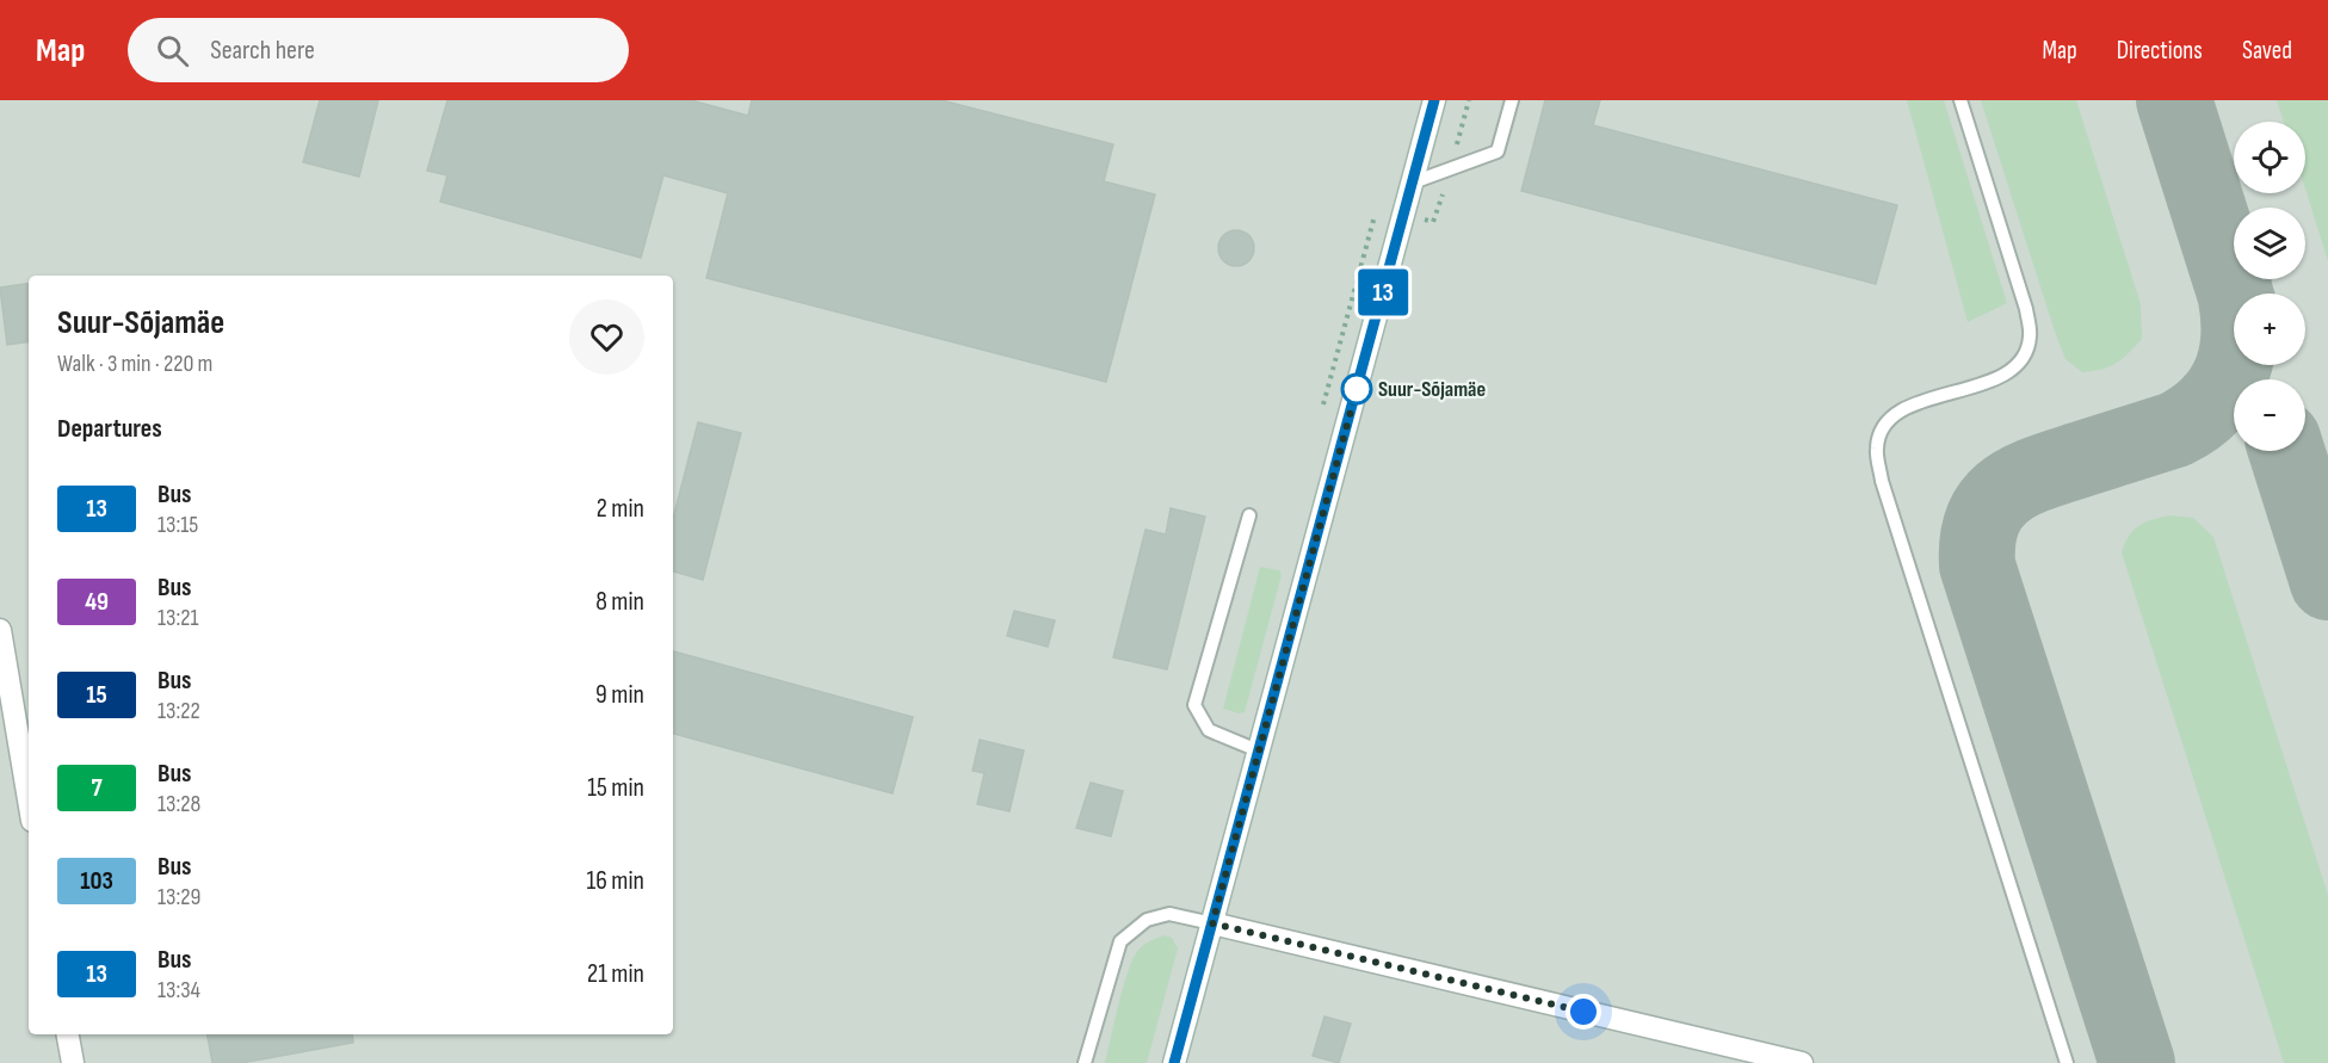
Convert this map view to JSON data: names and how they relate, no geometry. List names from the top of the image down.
{
  "places": ["Suur-Sõjamäe"],
  "lines": ["bus line 13"],
  "page": {
    "header": "Map",
    "search": "Search here",
    "nav": ["Map", "Directions", "Saved"],
    "on_map": "13",
    "map_buttons": ["+", "−"],
    "heading": [
      ["Suur-Sõjamäe", "Walk · 3 min · 220 m"],
      "Departures"
    ],
    "list": [
      {
        "mark": "13",
        "name": "Bus",
        "note": "13:15",
        "value": "2 min"
      },
      {
        "mark": "49",
        "name": "Bus",
        "note": "13:21",
        "value": "8 min"
      },
      {
        "mark": "15",
        "name": "Bus",
        "note": "13:22",
        "value": "9 min"
      },
      {
        "mark": "7",
        "name": "Bus",
        "note": "13:28",
        "value": "15 min"
      },
      {
        "mark": "103",
        "name": "Bus",
        "note": "13:29",
        "value": "16 min"
      },
      {
        "mark": "13",
        "name": "Bus",
        "note": "13:34",
        "value": "21 min"
      }
    ]
  }
}
